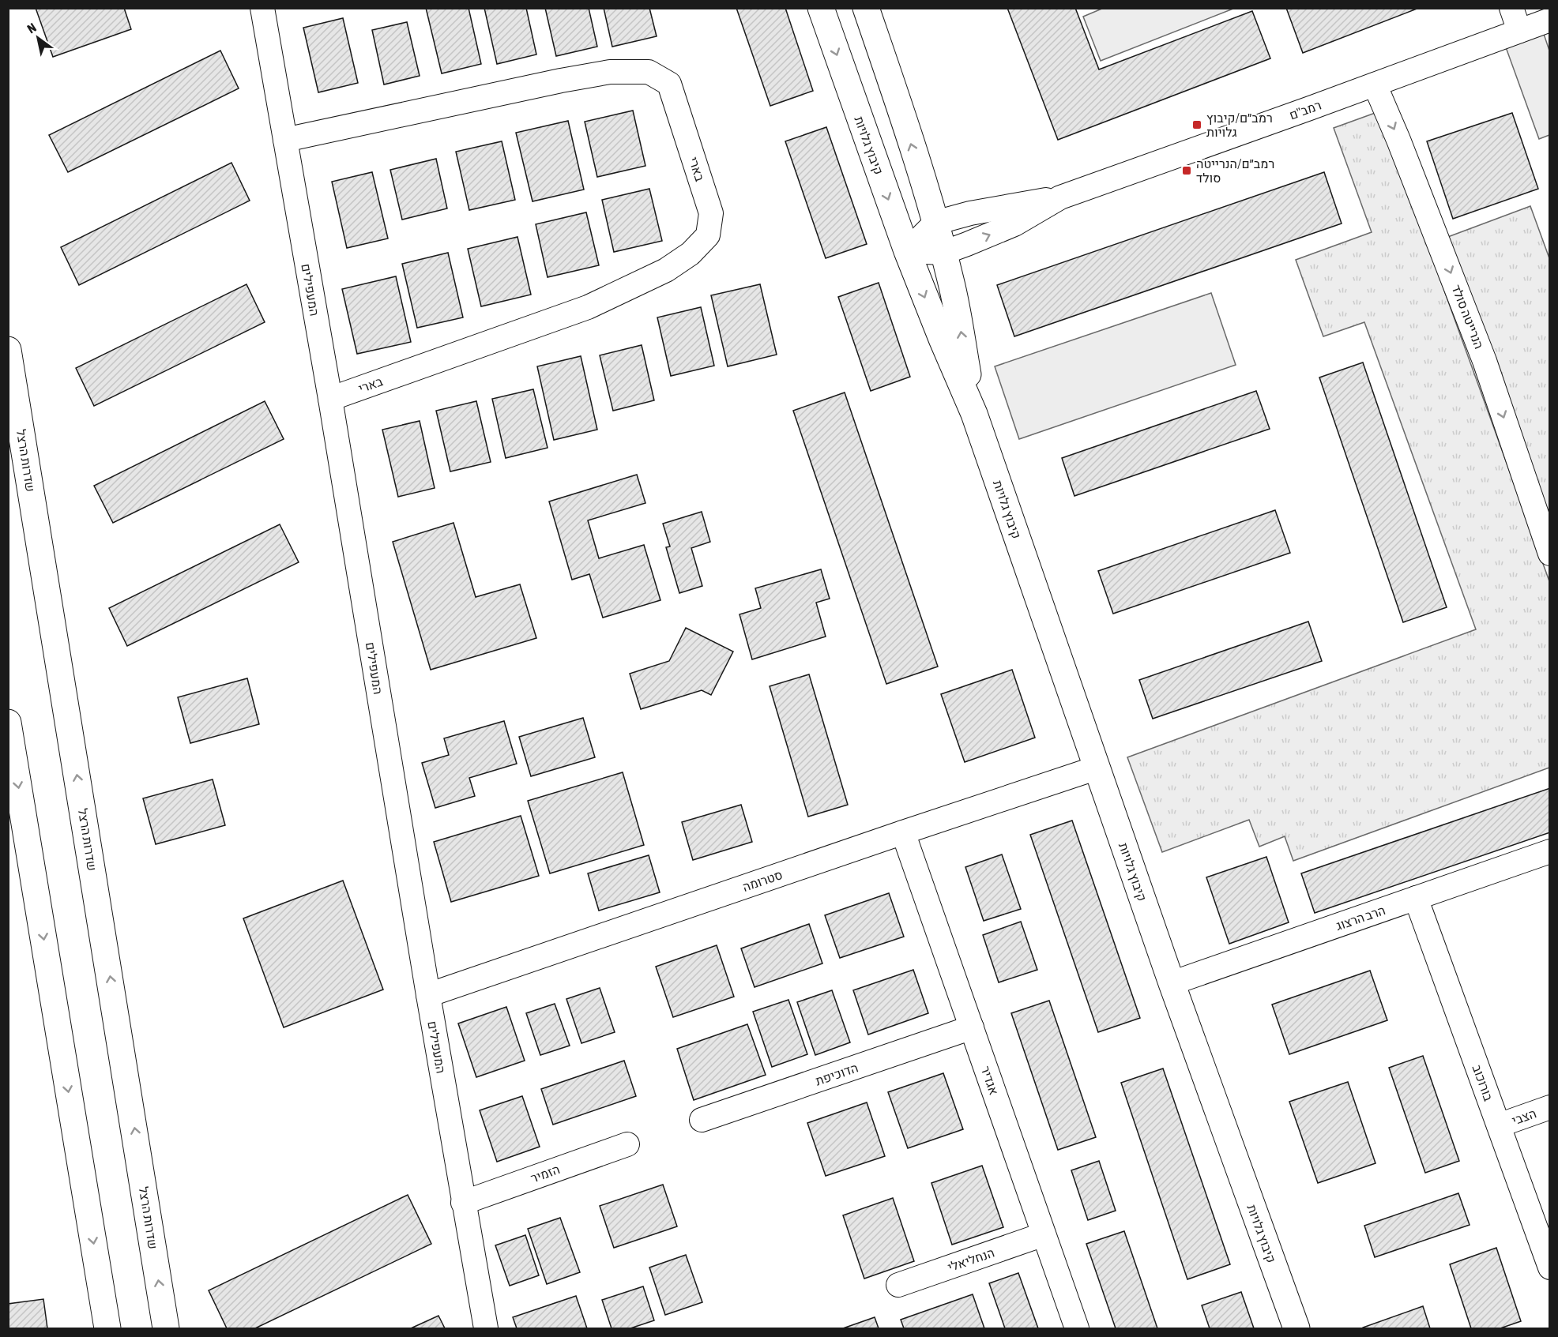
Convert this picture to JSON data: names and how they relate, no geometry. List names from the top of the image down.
{
  "streets": {
    "street": [
      "רמב\"ם",
      "קיבוץ גלויות",
      "בארי",
      "המעפילים",
      "הנרייטה סולד",
      "שדרות הרצל",
      "סטרומה",
      "הרב הרצוג",
      "הדוכיפת",
      "אגדיר",
      "בורוכוב",
      "הצבי",
      "הזמיר",
      "הנחליאלי"
    ]
  },
  "crossings": [
    ["רמב\"ם", "קיבוץ גלויות"],
    ["רמב\"ם", "הנרייטה סולד"],
    ["קיבוץ גלויות", "סטרומה"],
    ["קיבוץ גלויות", "הרב הרצוג"],
    ["בארי", "המעפילים"],
    ["המעפילים", "סטרומה"],
    ["המעפילים", "הזמיר"],
    ["סטרומה", "אגדיר"],
    ["הרב הרצוג", "בורוכוב"],
    ["הדוכיפת", "אגדיר"],
    ["אגדיר", "הנחליאלי"],
    ["בורוכוב", "הצבי"]
  ],
  "one_way": ["הנרייטה סולד"],
  "places": {
    "transit": ["רמב״ם/קיבוץ גלויות", "רמב״ם/הנרייטה סולד"]
  },
  "north": "top left"
}
